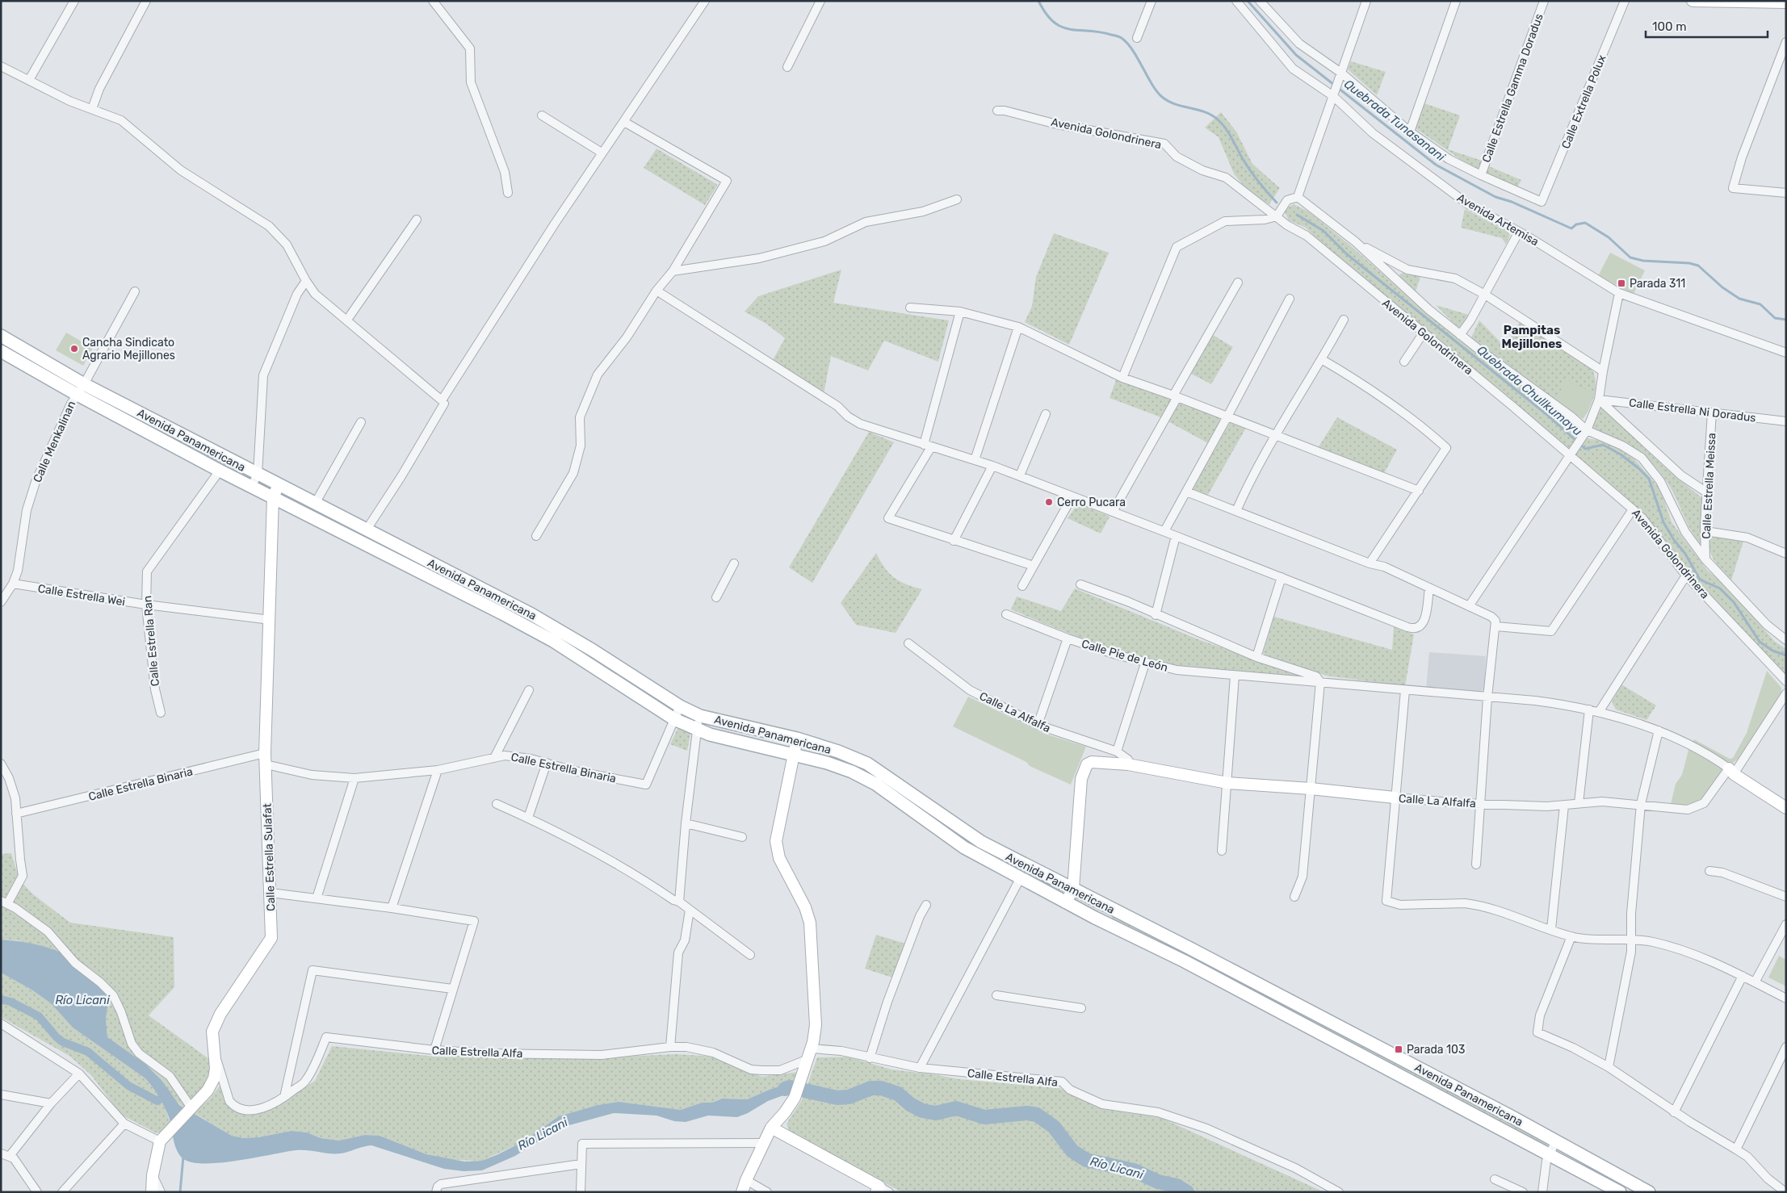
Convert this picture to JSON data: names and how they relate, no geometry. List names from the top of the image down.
{
  "streets": {
    "main road": ["Avenida Panamericana"],
    "street": [
      "Calle Estrella Gamma Doradus",
      "Calle Extrella Polux",
      "Avenida Golondrinera",
      "Avenida Artemisa",
      "Calle Estrella Ni Doradus",
      "Calle Menkalinan",
      "Calle Estrella Meissa",
      "Calle Estrella Wei",
      "Calle Estrella Ran",
      "Calle Pie de León",
      "Calle La Alfalfa",
      "Calle Estrella Binaria",
      "Calle Estrella Sulafat",
      "Calle Estrella Alfa"
    ]
  },
  "crossings": [
    ["Calle Estrella Gamma Doradus", "Calle Extrella Polux"],
    ["Avenida Golondrinera", "Calle Estrella Meissa"],
    ["Calle Estrella Ni Doradus", "Calle Estrella Meissa"],
    ["Avenida Panamericana", "Calle Menkalinan"],
    ["Avenida Panamericana", "Calle Estrella Ran"],
    ["Avenida Panamericana", "Calle La Alfalfa"],
    ["Avenida Panamericana", "Calle Estrella Binaria"],
    ["Avenida Panamericana", "Calle Estrella Sulafat"],
    ["Calle Menkalinan", "Calle Estrella Wei"],
    ["Calle Estrella Wei", "Calle Estrella Ran"],
    ["Calle Estrella Wei", "Calle Estrella Sulafat"],
    ["Calle Pie de León", "Calle La Alfalfa"],
    ["Calle Estrella Binaria", "Calle Estrella Sulafat"],
    ["Calle Estrella Sulafat", "Calle Estrella Alfa"]
  ],
  "districts": ["Pampitas Mejillones"],
  "water": ["Quebrada Tunasanani", "Quebrada Chullkumayu", "Río Licani"],
  "places": {
    "transit": ["Parada 311", "Parada 103"],
    "other": ["Cancha Sindicato Agrario Mejillones", "Cerro Pucara"]
  },
  "scale_bar": "100 m"
}
